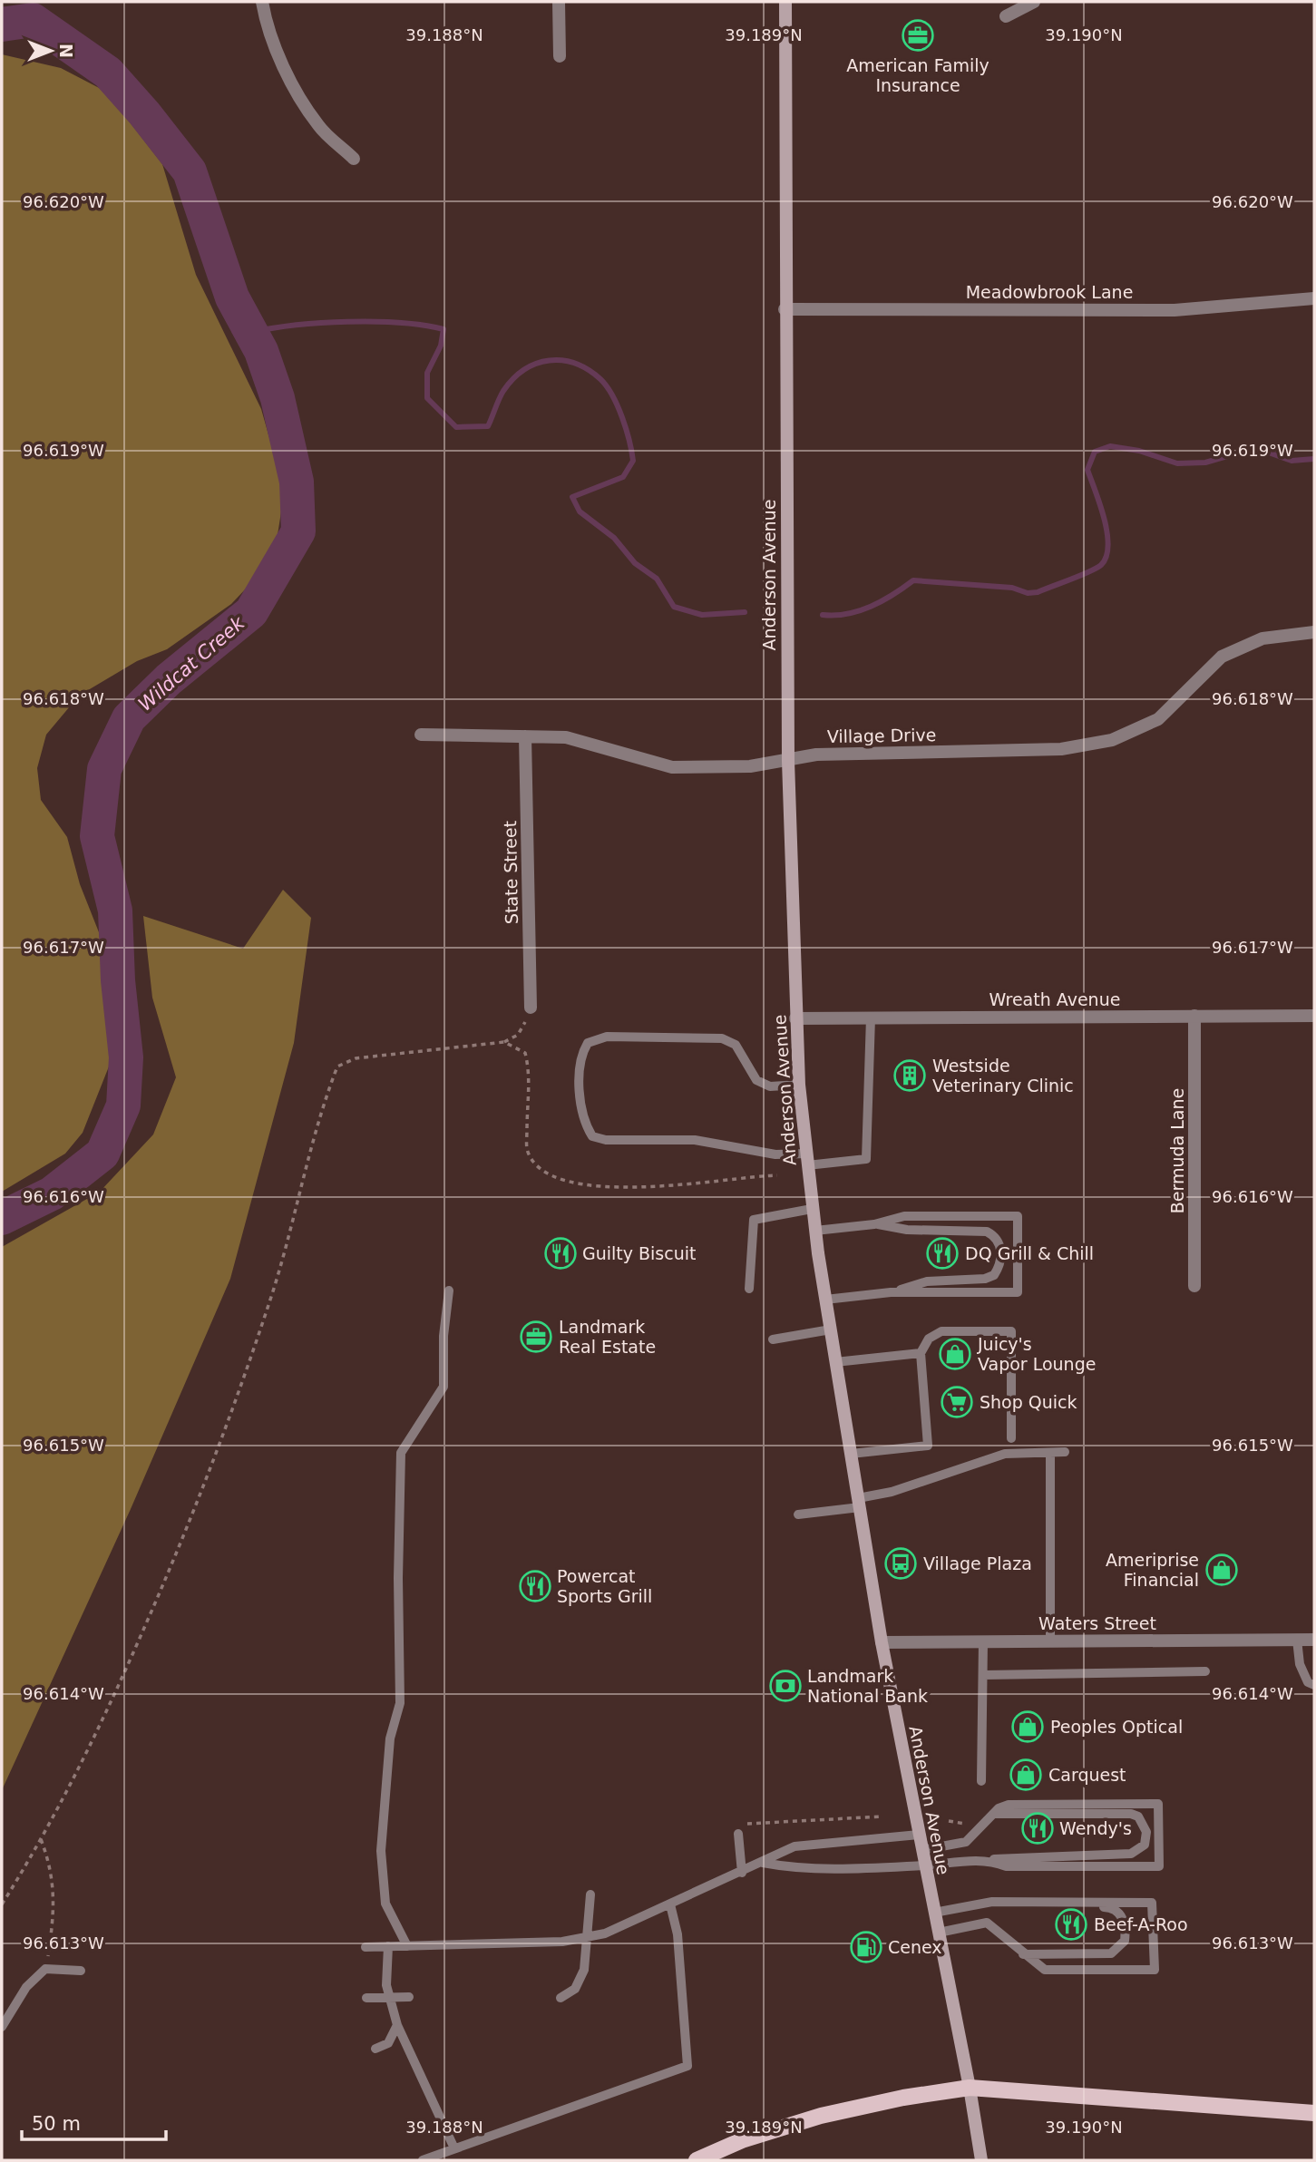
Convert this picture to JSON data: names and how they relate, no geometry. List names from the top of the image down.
{
  "streets": {
    "main road": ["Anderson Avenue"],
    "street": [
      "Meadowbrook Lane",
      "Village Drive",
      "State Street",
      "Wreath Avenue",
      "Bermuda Lane",
      "Waters Street"
    ]
  },
  "crossings": [
    ["Meadowbrook Lane", "Anderson Avenue"],
    ["Anderson Avenue", "Village Drive"],
    ["Anderson Avenue", "Wreath Avenue"],
    ["Anderson Avenue", "Waters Street"],
    ["Village Drive", "State Street"],
    ["Wreath Avenue", "Bermuda Lane"]
  ],
  "water": ["Wildcat Creek"],
  "places": {
    "office": ["American Family Insurance", "Landmark Real Estate"],
    "building": ["Westside Veterinary Clinic"],
    "restaurant": [
      "Guilty Biscuit",
      "DQ Grill & Chill",
      "Powercat Sports Grill",
      "Wendy's",
      "Beef-A-Roo"
    ],
    "shop": [
      "Juicy's Vapor Lounge",
      "Ameriprise Financial",
      "Peoples Optical",
      "Carquest"
    ],
    "supermarket": ["Shop Quick"],
    "bus stop": ["Village Plaza"],
    "bank": ["Landmark National Bank"],
    "fuel station": ["Cenex"]
  },
  "scale_bar": "50 m",
  "north": "right",
  "coordinates": [
    "39.188°N",
    "39.189°N",
    "39.190°N",
    "96.620°W",
    "96.619°W",
    "96.618°W",
    "96.617°W",
    "96.616°W",
    "96.615°W",
    "96.614°W",
    "96.613°W"
  ]
}
